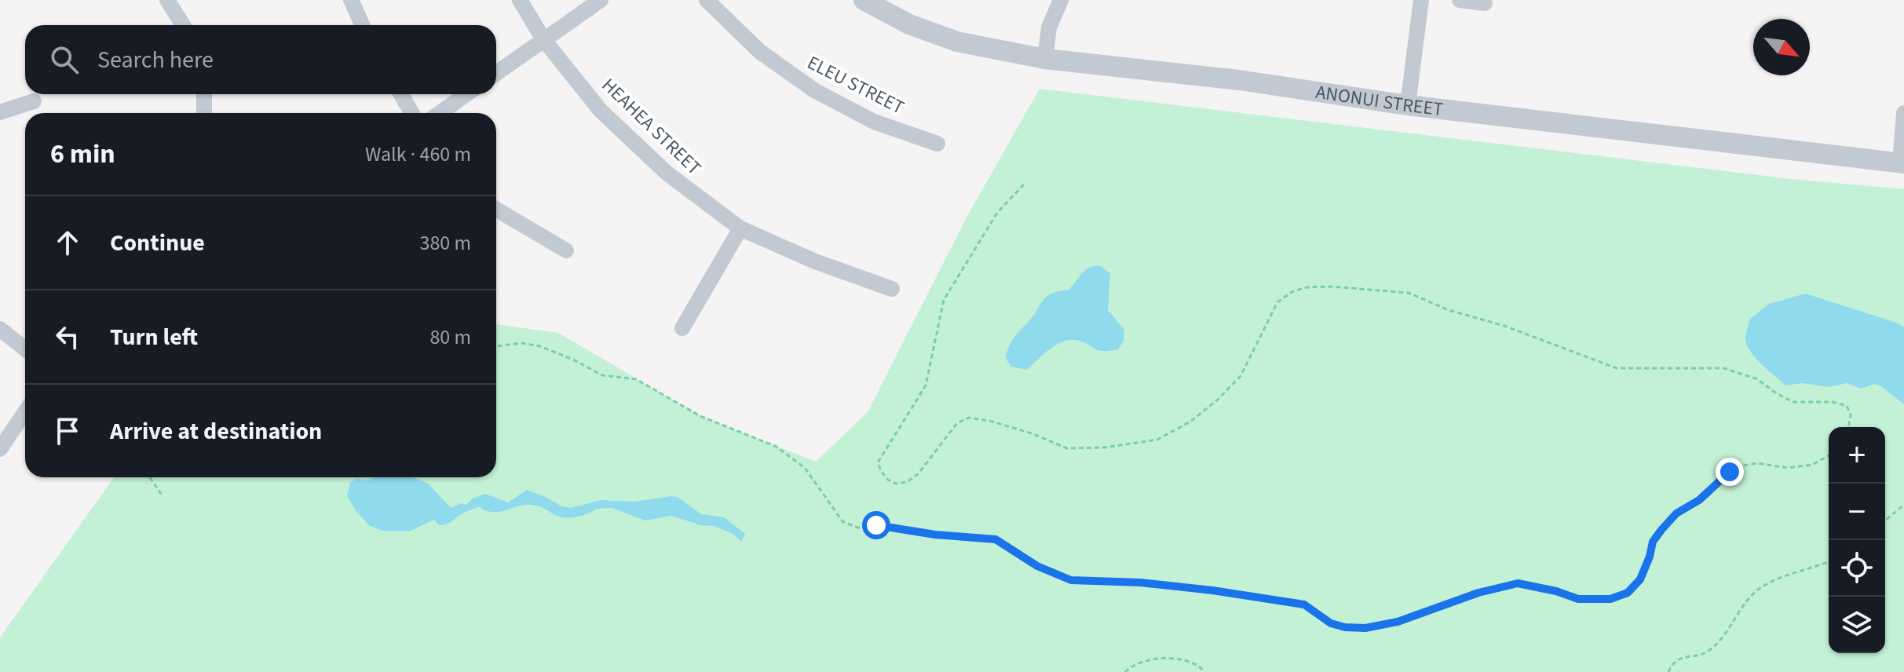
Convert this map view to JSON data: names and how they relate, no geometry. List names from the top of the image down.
{
  "streets": {
    "street": ["ELEU STREET", "ANONUI STREET", "HEAHEA STREET"]
  },
  "north": "bottom right",
  "page": {
    "search": "Search here",
    "heading": ["6 min", "Walk · 460 m"],
    "list": [
      ["Continue", "380 m"],
      ["Turn left", "80 m"],
      "Arrive at destination"
    ],
    "map_buttons": ["+", "−"]
  }
}
